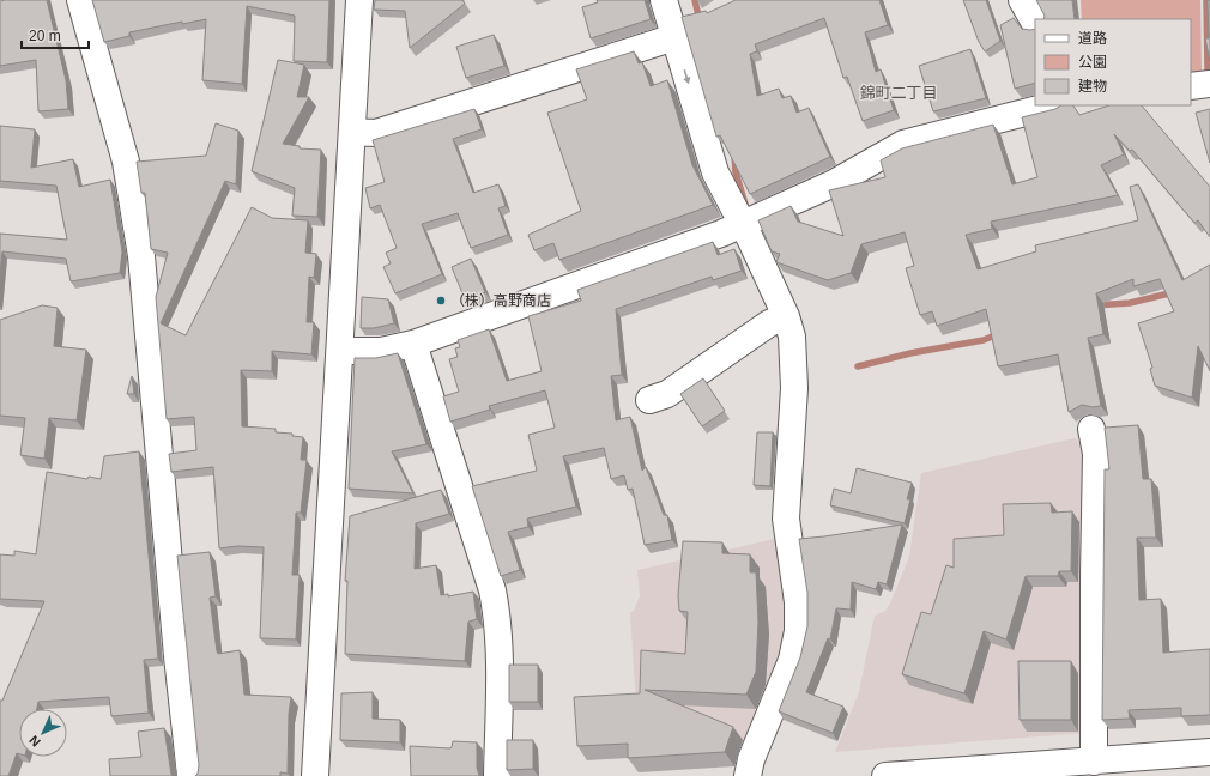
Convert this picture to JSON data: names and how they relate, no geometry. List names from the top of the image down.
{
  "districts": ["錦町二丁目"],
  "places": ["（株）高野商店"],
  "legend": ["道路", "公園", "建物"],
  "scale_bar": "20 m",
  "north": "bottom left"
}
